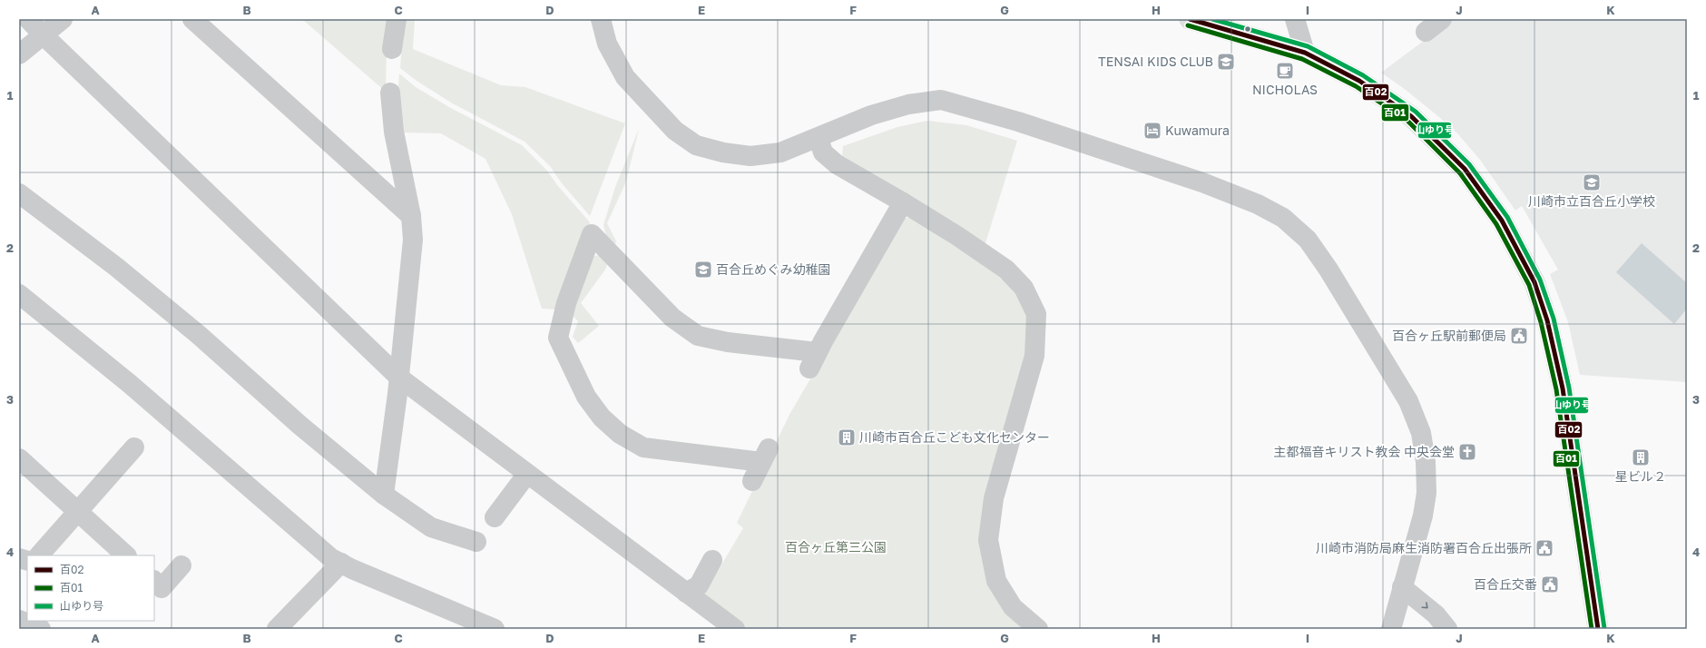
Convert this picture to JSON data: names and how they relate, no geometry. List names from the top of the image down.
{
  "parks": ["百合ヶ丘第三公園"],
  "places": {
    "school or university": ["TENSAI KIDS CLUB", "川崎市立百合丘小学校", "百合丘めぐみ幼稚園"],
    "cafe": ["NICHOLAS"],
    "hotel": ["Kuwamura"],
    "public building": ["百合ヶ丘駅前郵便局", "川崎市消防局麻生消防署百合丘出張所", "百合丘交番"],
    "building": ["川崎市百合丘こども文化センター", "星ビル２"],
    "church": ["主都福音キリスト教会 中央会堂"]
  },
  "lines": ["transit line 百02", "transit line 山ゆり号", "transit line 百01"],
  "legend": ["百02", "百01", "山ゆり号"],
  "grid": {
    "columns": [
      "A",
      "B",
      "C",
      "D",
      "E",
      "F",
      "G",
      "H",
      "I",
      "J",
      "K"
    ],
    "rows": [
      "1",
      "2",
      "3",
      "4"
    ]
  }
}
